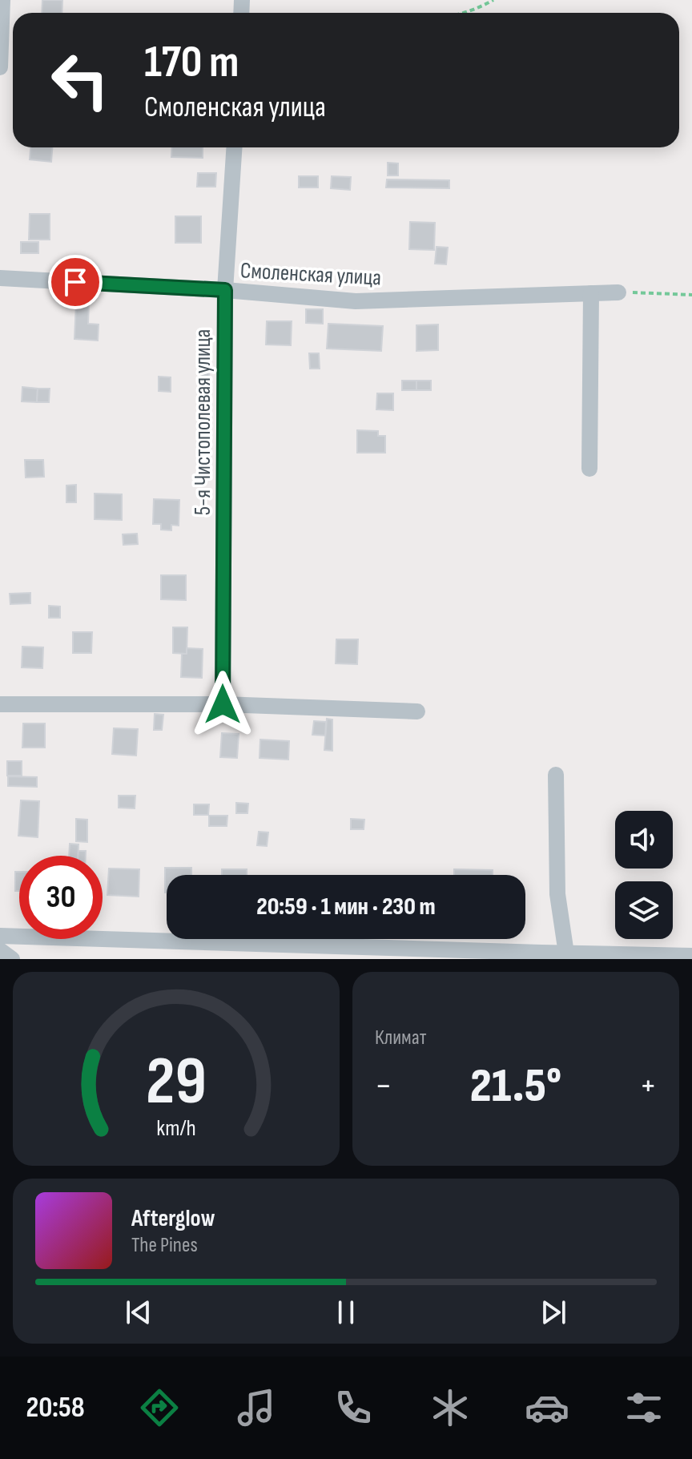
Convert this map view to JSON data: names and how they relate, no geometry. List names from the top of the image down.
{
  "streets": {
    "street": ["Смоленская улица", "5-я Чистополевая улица"]
  },
  "crossings": [
    ["Смоленская улица", "5-я Чистополевая улица"]
  ],
  "page": {
    "turn": ["170 m", "Смоленская улица"],
    "limit": "30",
    "trip": "20:59 · 1 мин · 230 m",
    "tile": "Климат",
    "heat": ["−", "21.5°", "+"],
    "song": ["Afterglow", "The Pines"],
    "tabs": "20:58",
    "gauge": ["29", "km/h"]
  }
}
